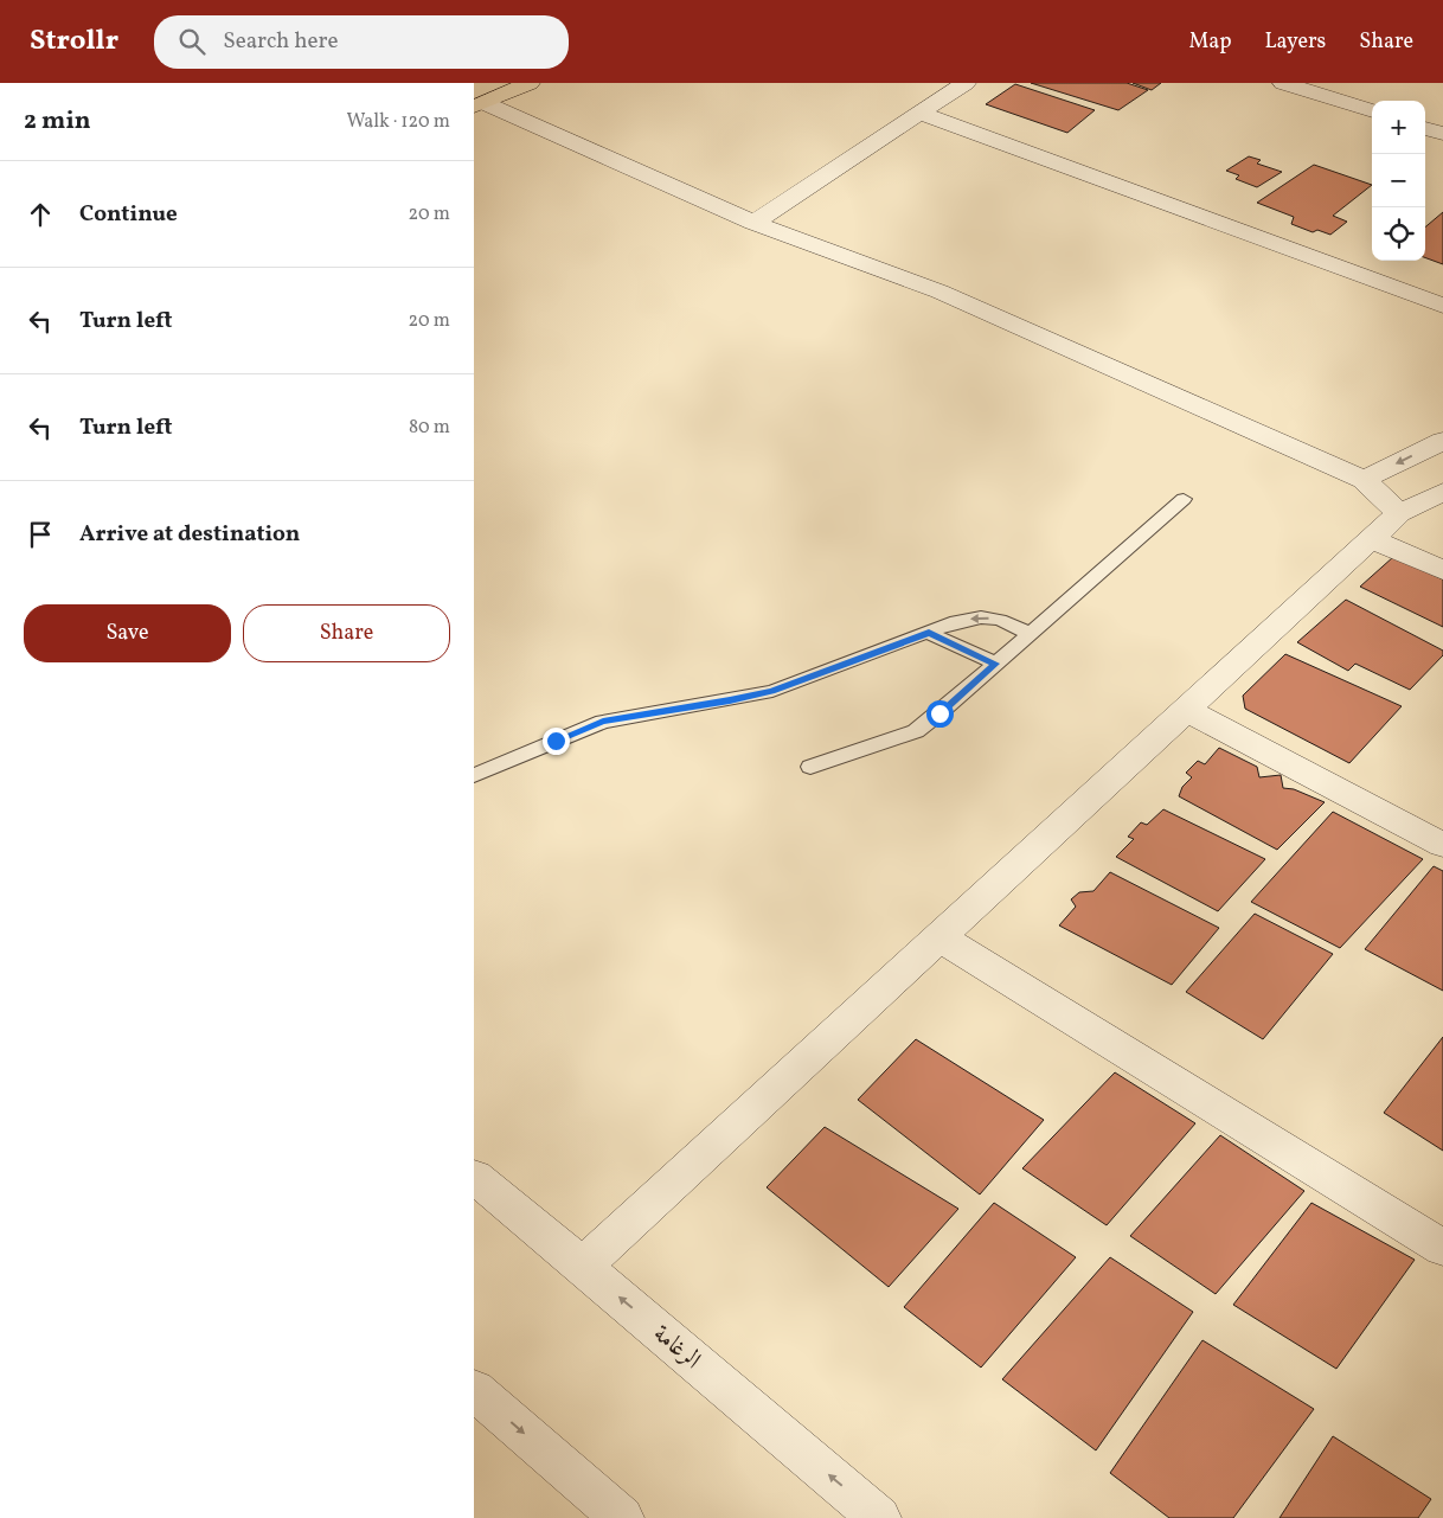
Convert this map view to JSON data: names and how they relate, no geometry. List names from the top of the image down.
{
  "streets": {
    "street": ["الرغامة"]
  },
  "page": {
    "header": "Strollr",
    "search": "Search here",
    "nav": ["Map", "Layers", "Share"],
    "heading": ["2 min", "Walk · 120 m"],
    "map_buttons": ["+", "−"],
    "list": [
      ["Continue", "20 m"],
      ["Turn left", "20 m"],
      ["Turn left", "80 m"],
      "Arrive at destination"
    ],
    "buttons": ["Save", "Share"]
  }
}
